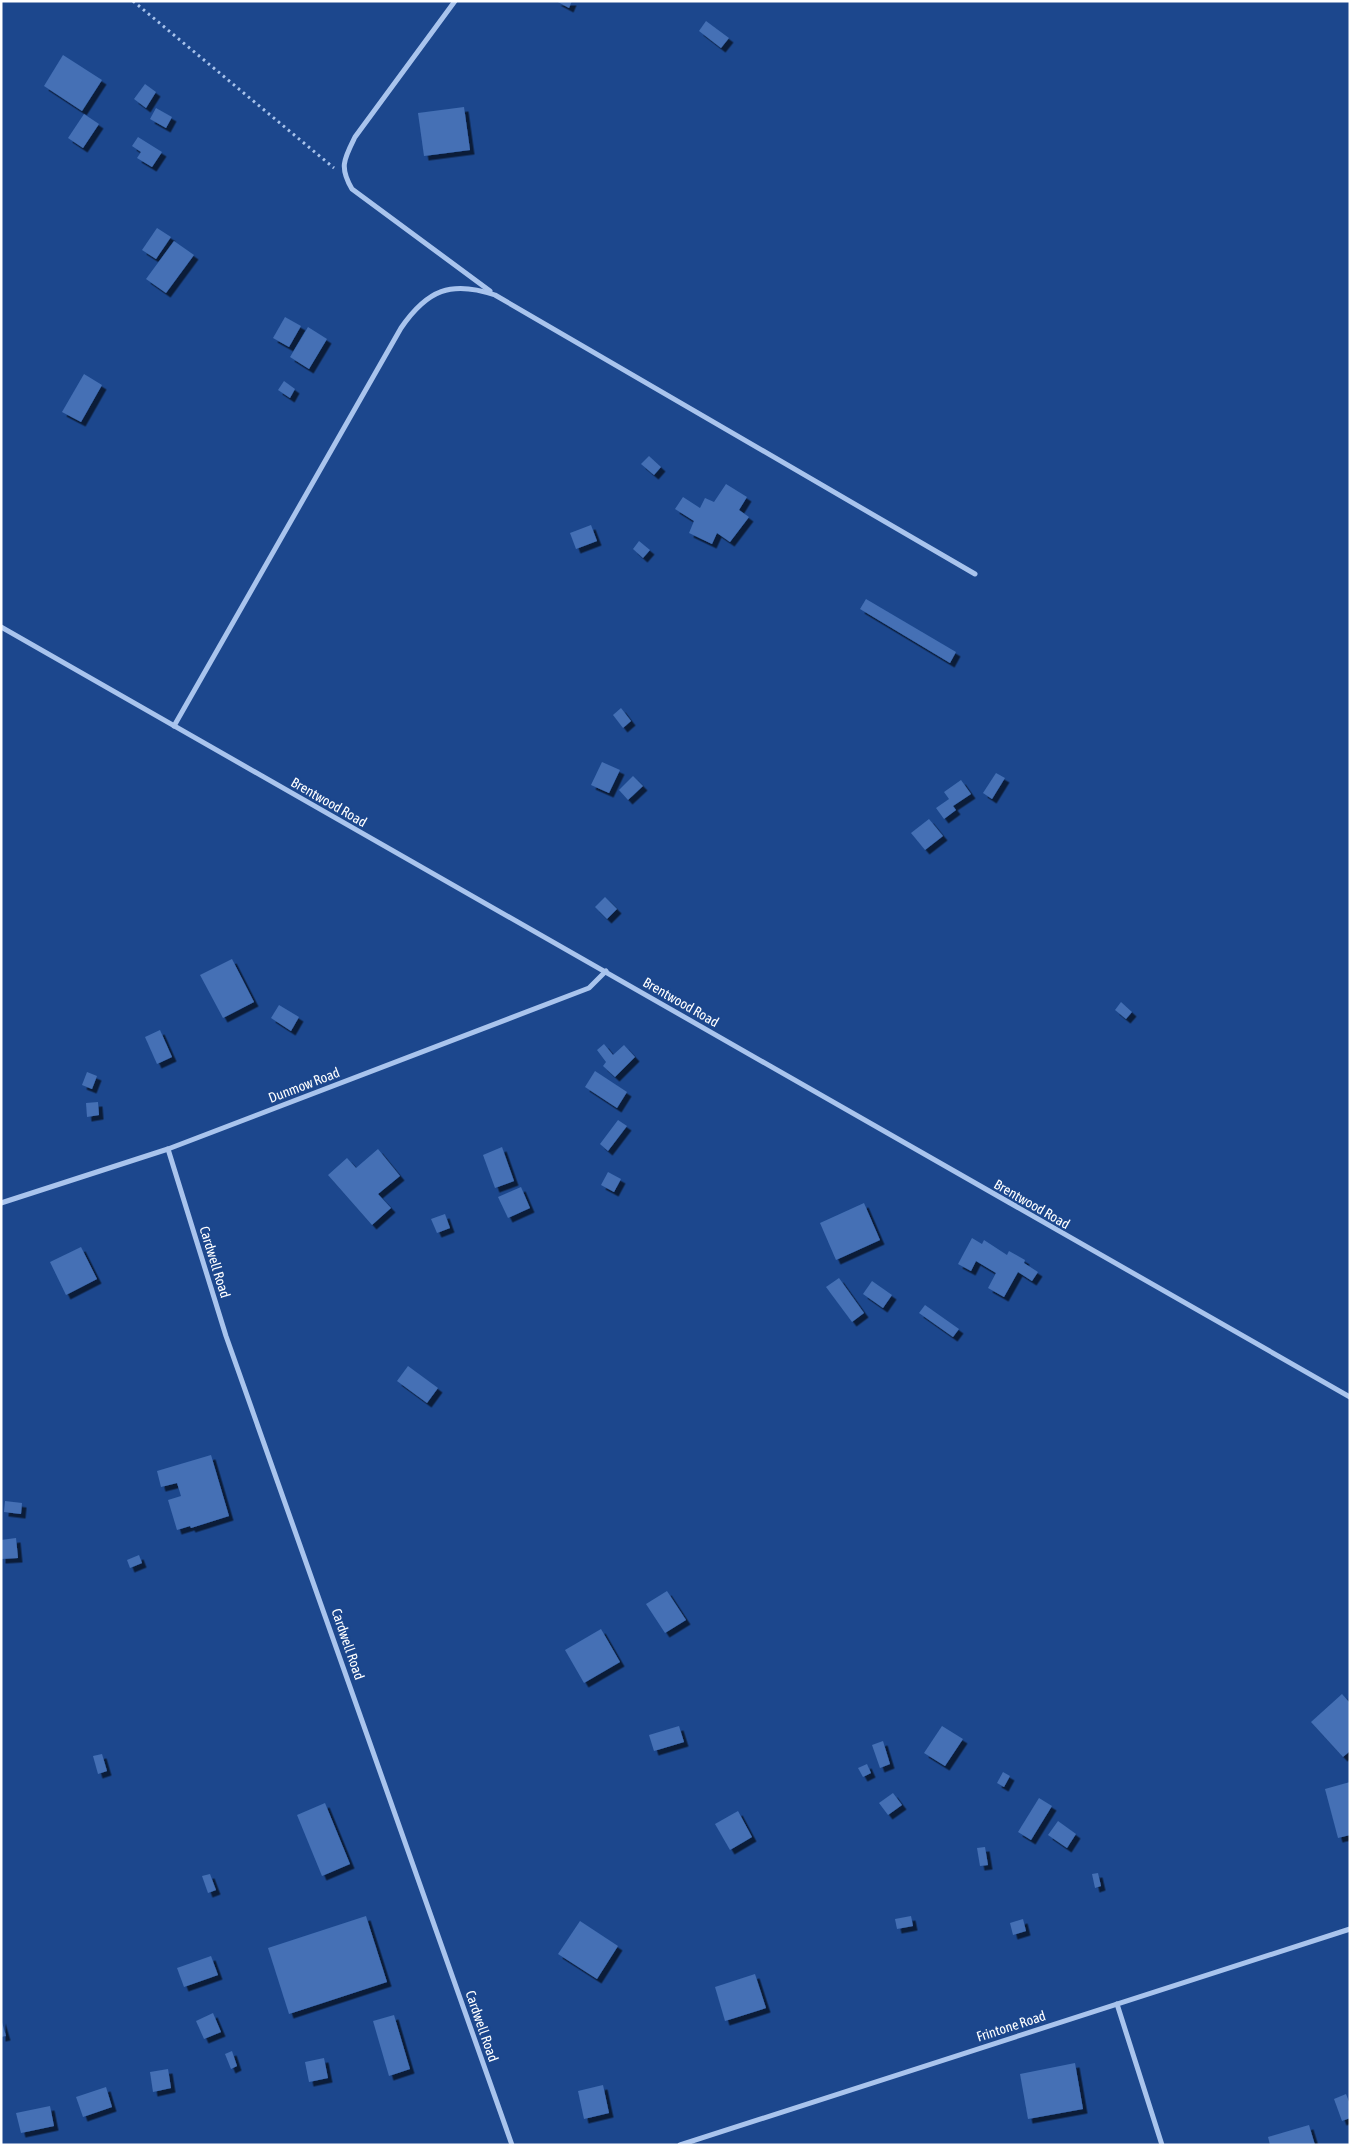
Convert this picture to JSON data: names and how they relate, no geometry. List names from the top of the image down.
{
  "streets": {
    "street": [
      "Brentwood Road",
      "Dunmow Road",
      "Cardwell Road",
      "Frintone Road"
    ]
  },
  "crossings": [
    ["Brentwood Road", "Dunmow Road"],
    ["Dunmow Road", "Cardwell Road"]
  ]
}
